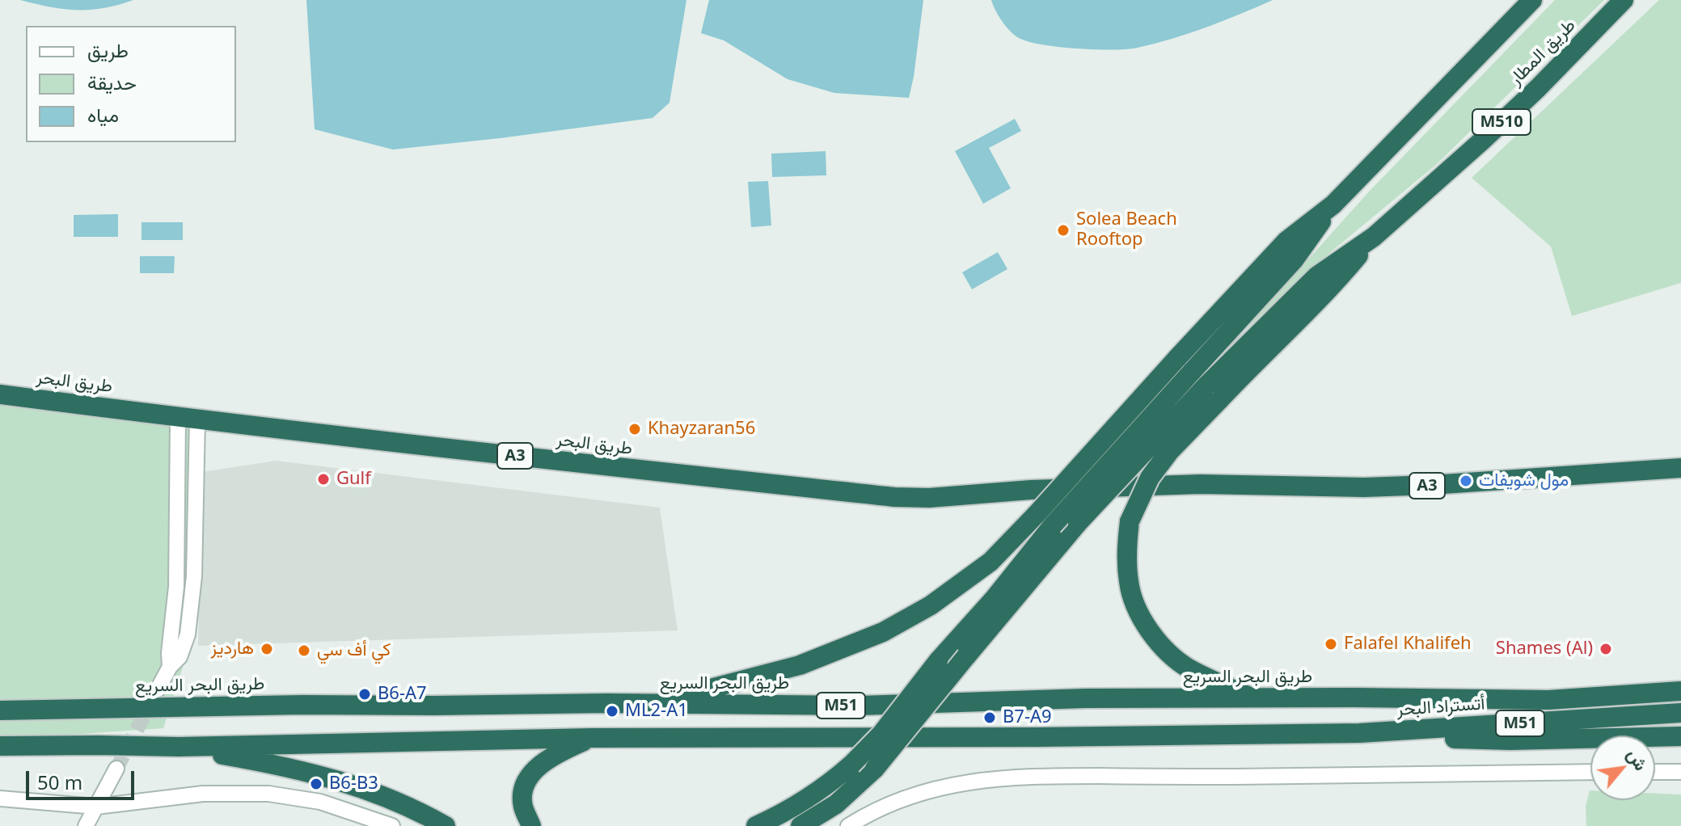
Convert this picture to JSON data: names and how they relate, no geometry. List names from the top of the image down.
{
  "streets": {
    "highway": [
      "طريق المطار",
      "M510",
      "طريق البحر",
      "A3",
      "طريق البحر السريع",
      "M51",
      "أتستراد البحر"
    ]
  },
  "crossings": [
    ["M51", "أتستراد البحر"]
  ],
  "places": [
    "Solea Beach Rooftop",
    "Khayzaran56",
    "Gulf",
    "مول شويفات",
    "Falafel Khalifeh",
    "هارديز",
    "Shames (Al)",
    "كي أف سي",
    "B6-A7",
    "ML2-A1",
    "B7-A9",
    "B6-B3"
  ],
  "legend": ["طريق", "حديقة", "مياه"],
  "scale_bar": "50 m",
  "north": "top right"
}
